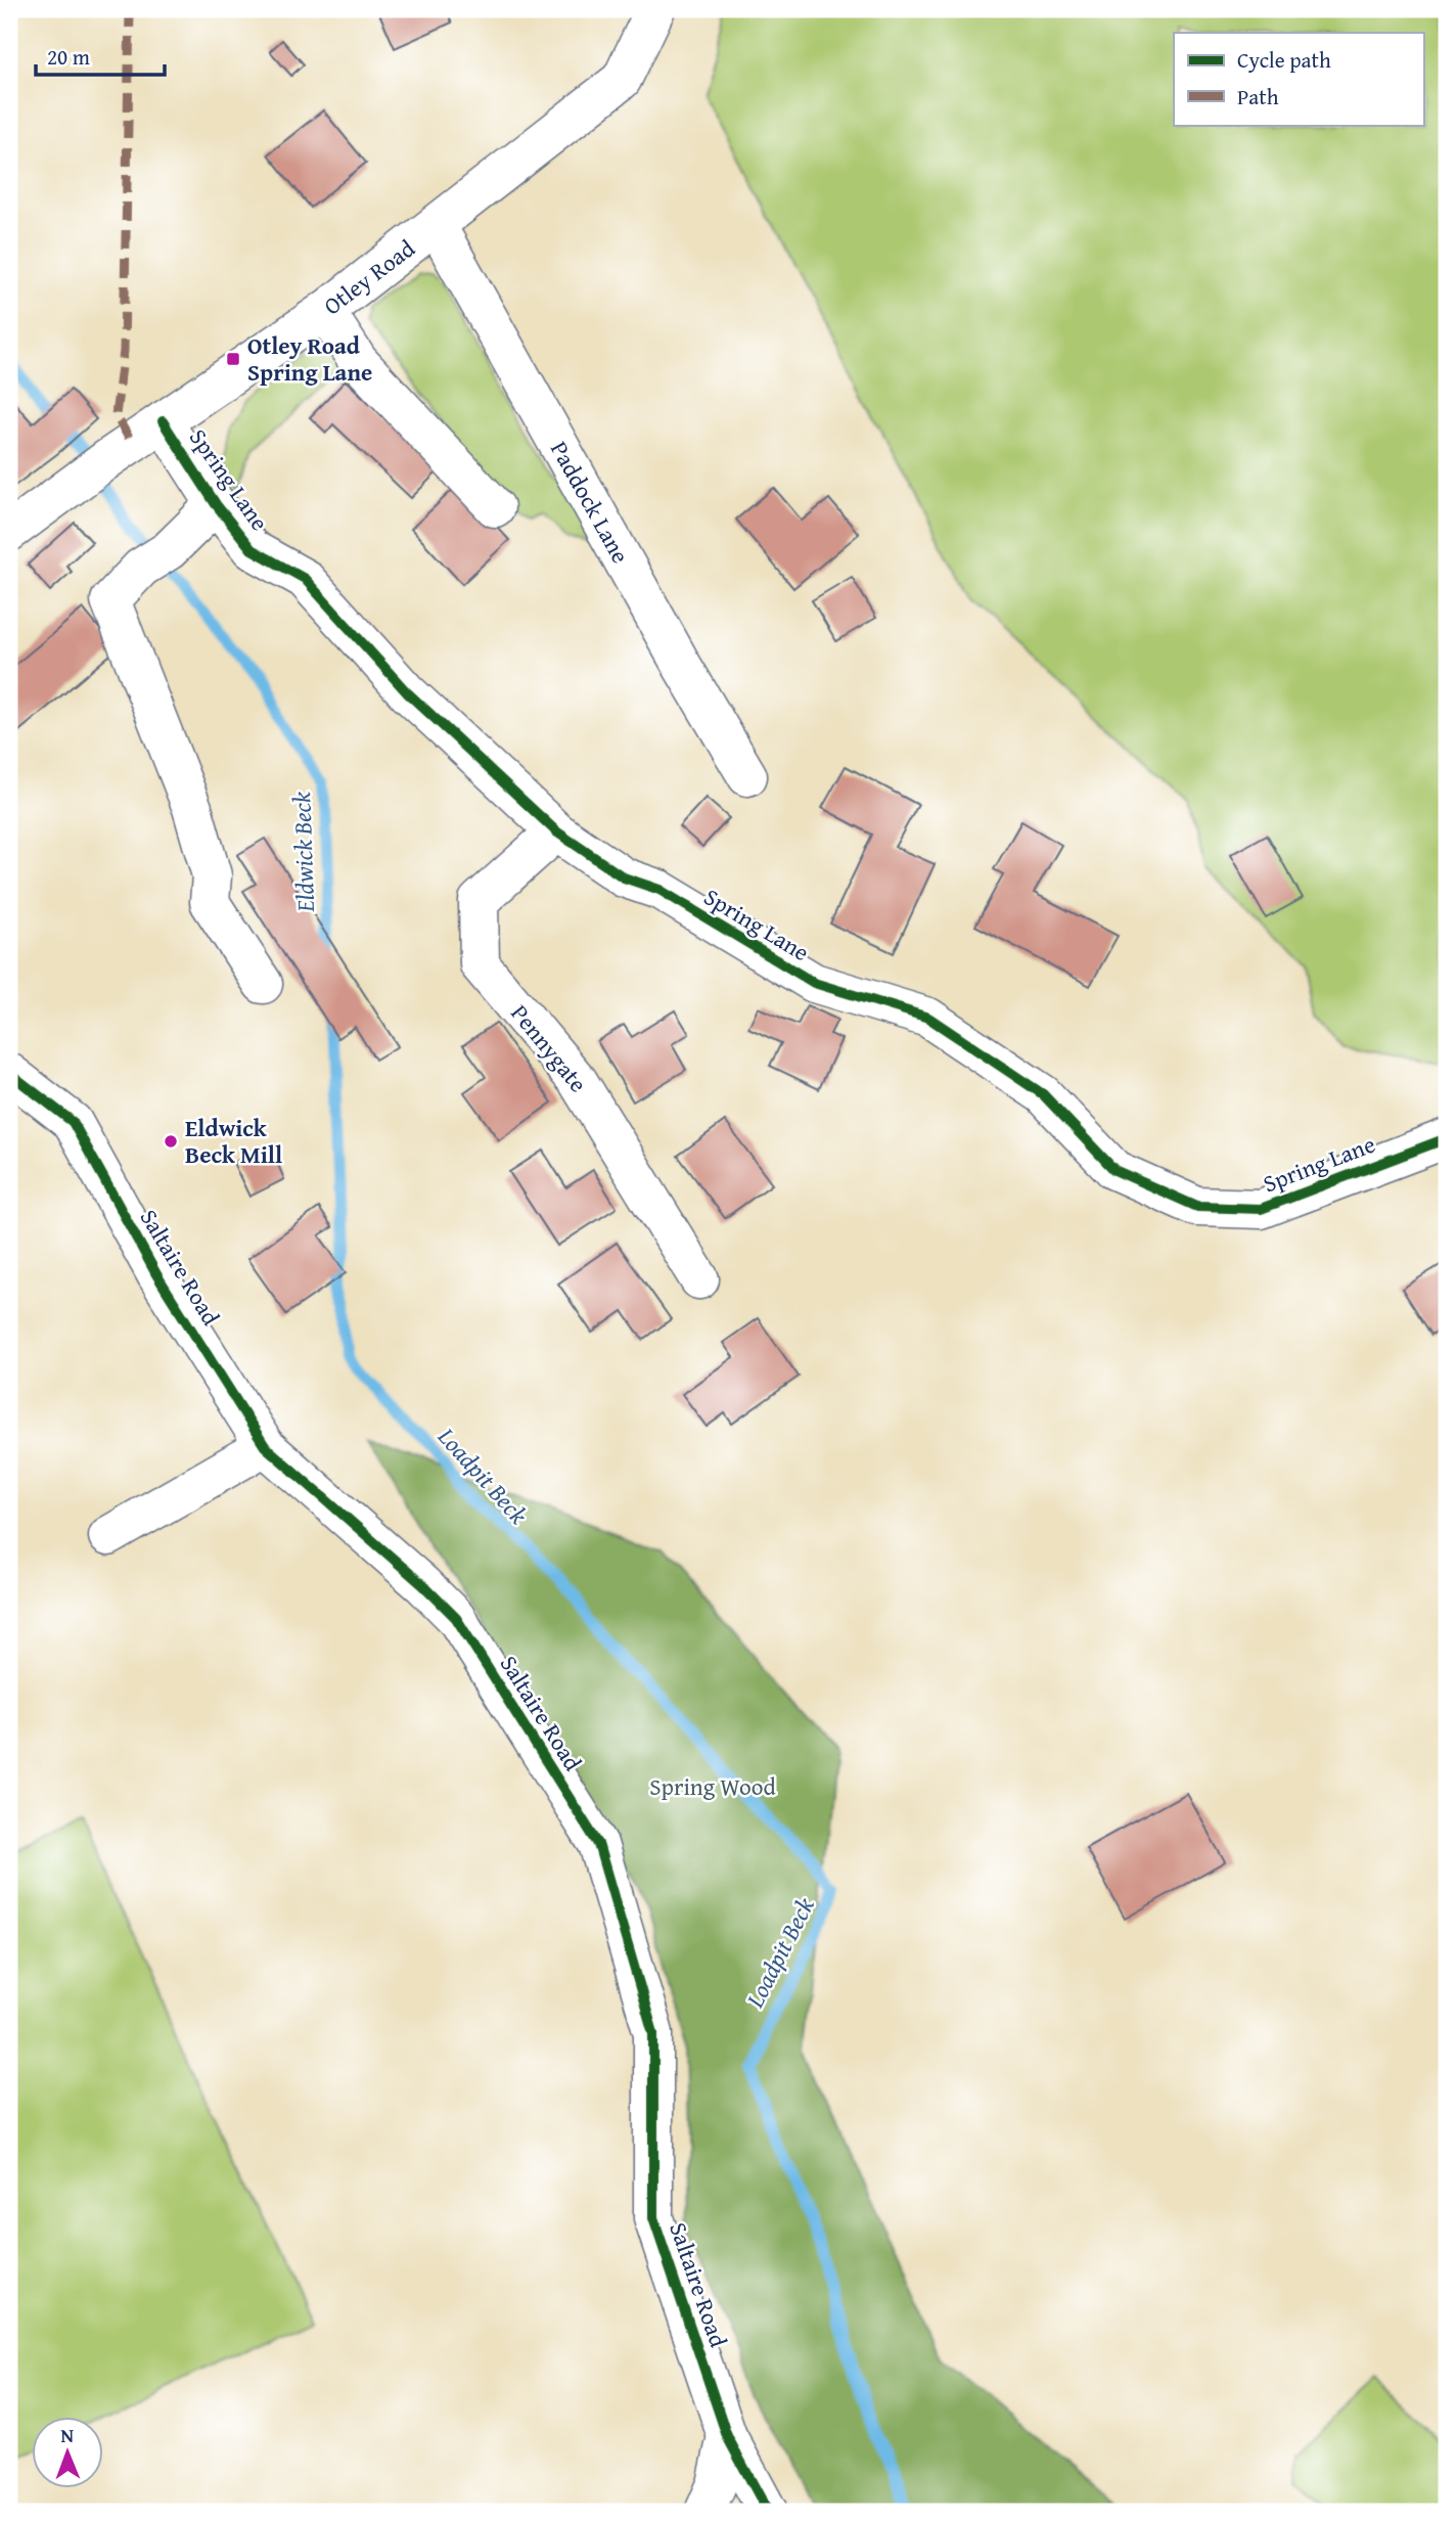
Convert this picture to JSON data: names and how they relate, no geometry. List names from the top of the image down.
{
  "streets": {
    "street": [
      "Otley Road",
      "Spring Lane",
      "Paddock Lane",
      "Pennygate",
      "Saltaire Road"
    ]
  },
  "crossings": [
    ["Otley Road", "Spring Lane"],
    ["Otley Road", "Paddock Lane"],
    ["Spring Lane", "Pennygate"]
  ],
  "water": ["Eldwick Beck", "Loadpit Beck"],
  "parks": ["Spring Wood"],
  "places": {
    "transit": ["Otley Road Spring Lane"],
    "other": ["Eldwick Beck Mill"]
  },
  "legend": ["Cycle path", "Path"],
  "scale_bar": "20 m",
  "north": "top"
}
